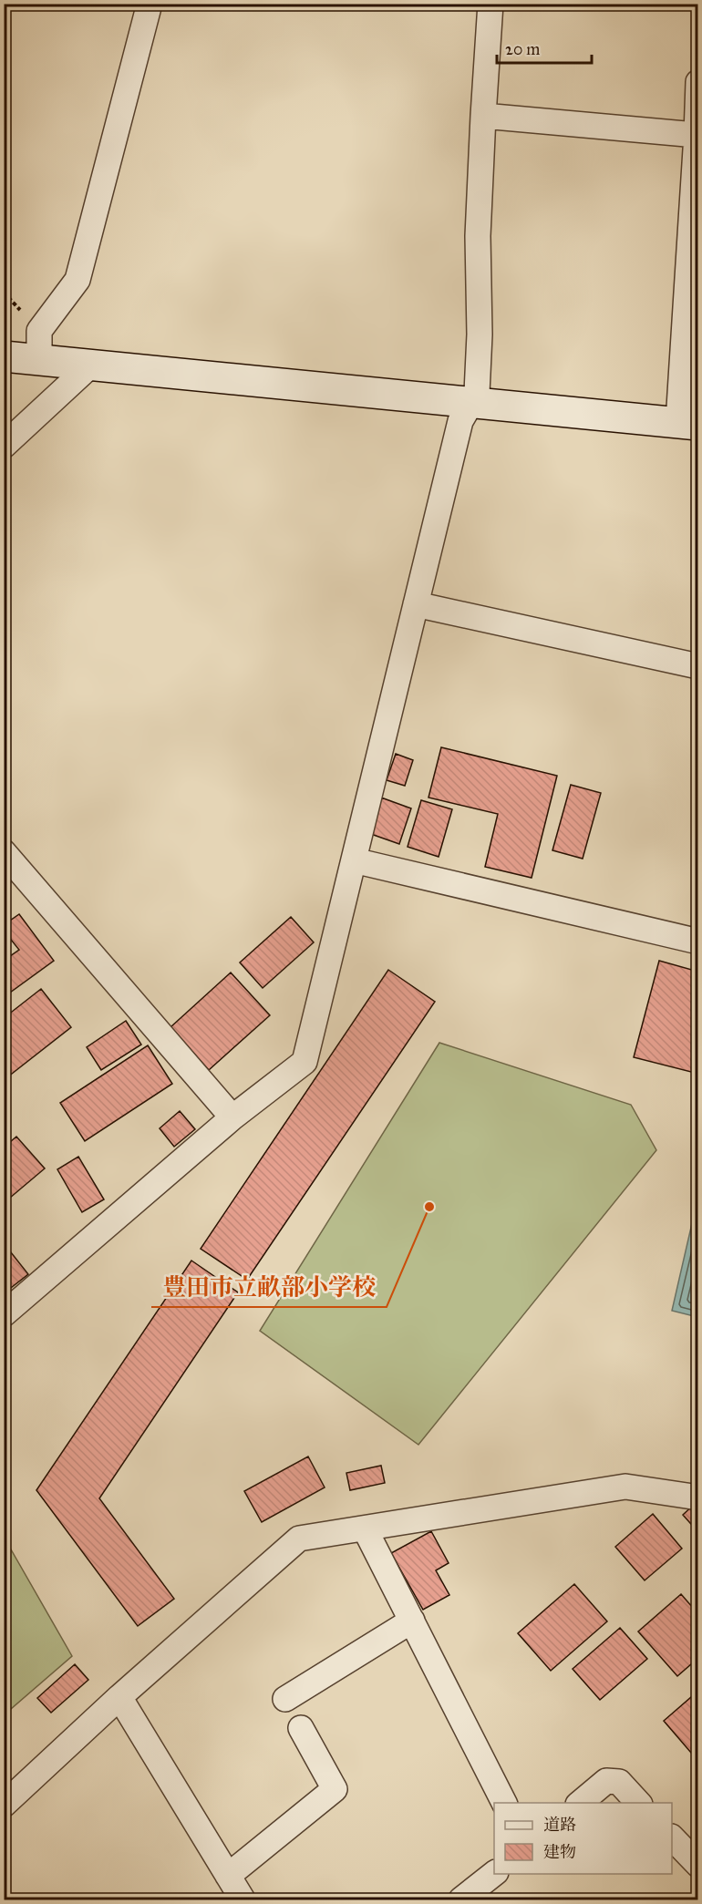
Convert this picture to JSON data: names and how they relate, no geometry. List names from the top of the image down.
{
  "places": ["豊田市立畝部小学校"],
  "legend": ["道路", "建物"],
  "scale_bar": "20 m"
}
